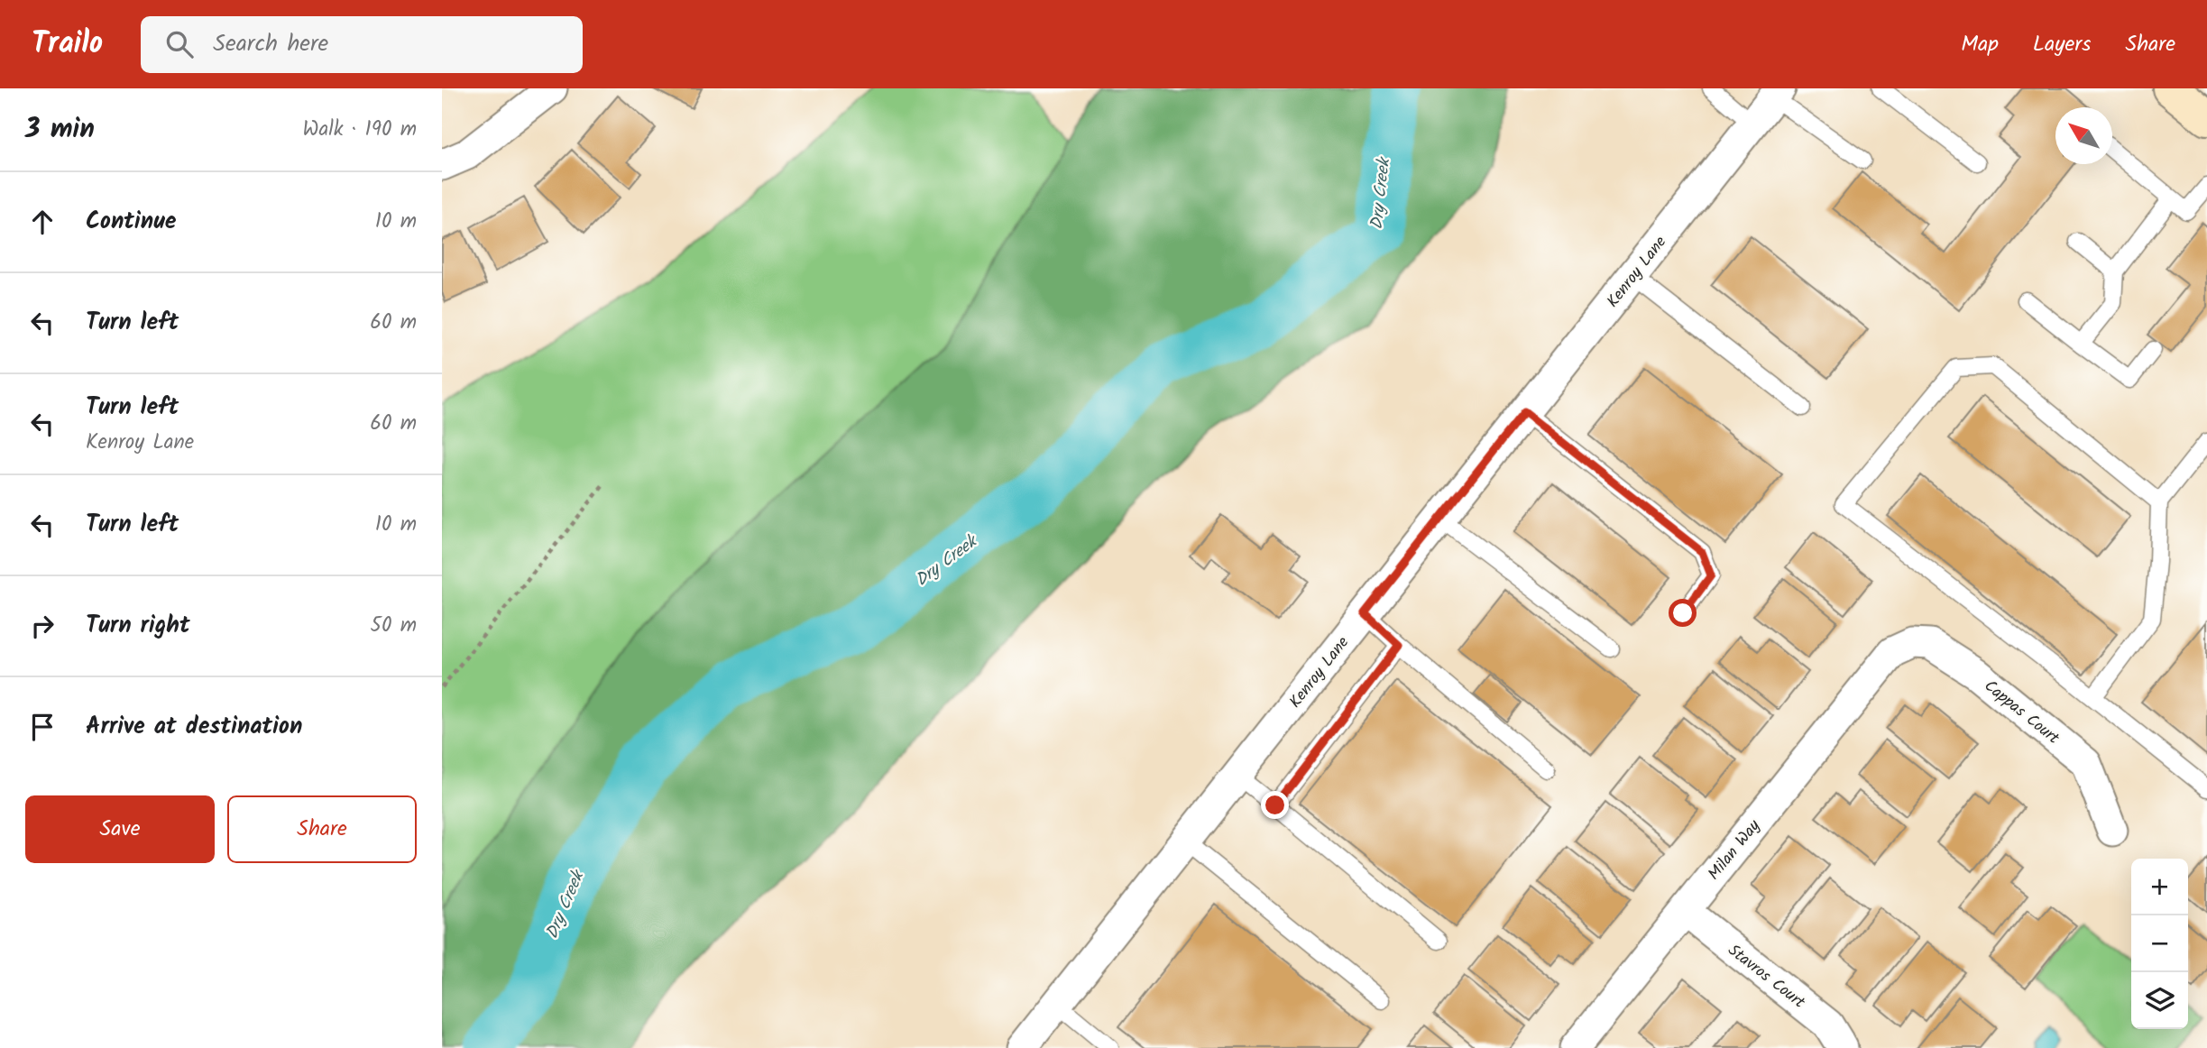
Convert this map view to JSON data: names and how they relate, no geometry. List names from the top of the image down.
{
  "streets": {
    "street": [
      "Kenroy Lane",
      "Cappas Court",
      "Milan Way",
      "Stavros Court"
    ]
  },
  "crossings": [
    ["Cappas Court", "Milan Way"],
    ["Milan Way", "Stavros Court"]
  ],
  "water": ["Dry Creek"],
  "north": "top left",
  "page": {
    "header": "Trailo",
    "search": "Search here",
    "nav": ["Map", "Layers", "Share"],
    "heading": ["3 min", "Walk · 190 m"],
    "list": [
      ["Continue", "10 m"],
      ["Turn left", "60 m"],
      ["Turn left", "Kenroy Lane", "60 m"],
      ["Turn left", "10 m"],
      ["Turn right", "50 m"],
      "Arrive at destination"
    ],
    "buttons": ["Save", "Share"],
    "map_buttons": ["+", "−"]
  }
}
